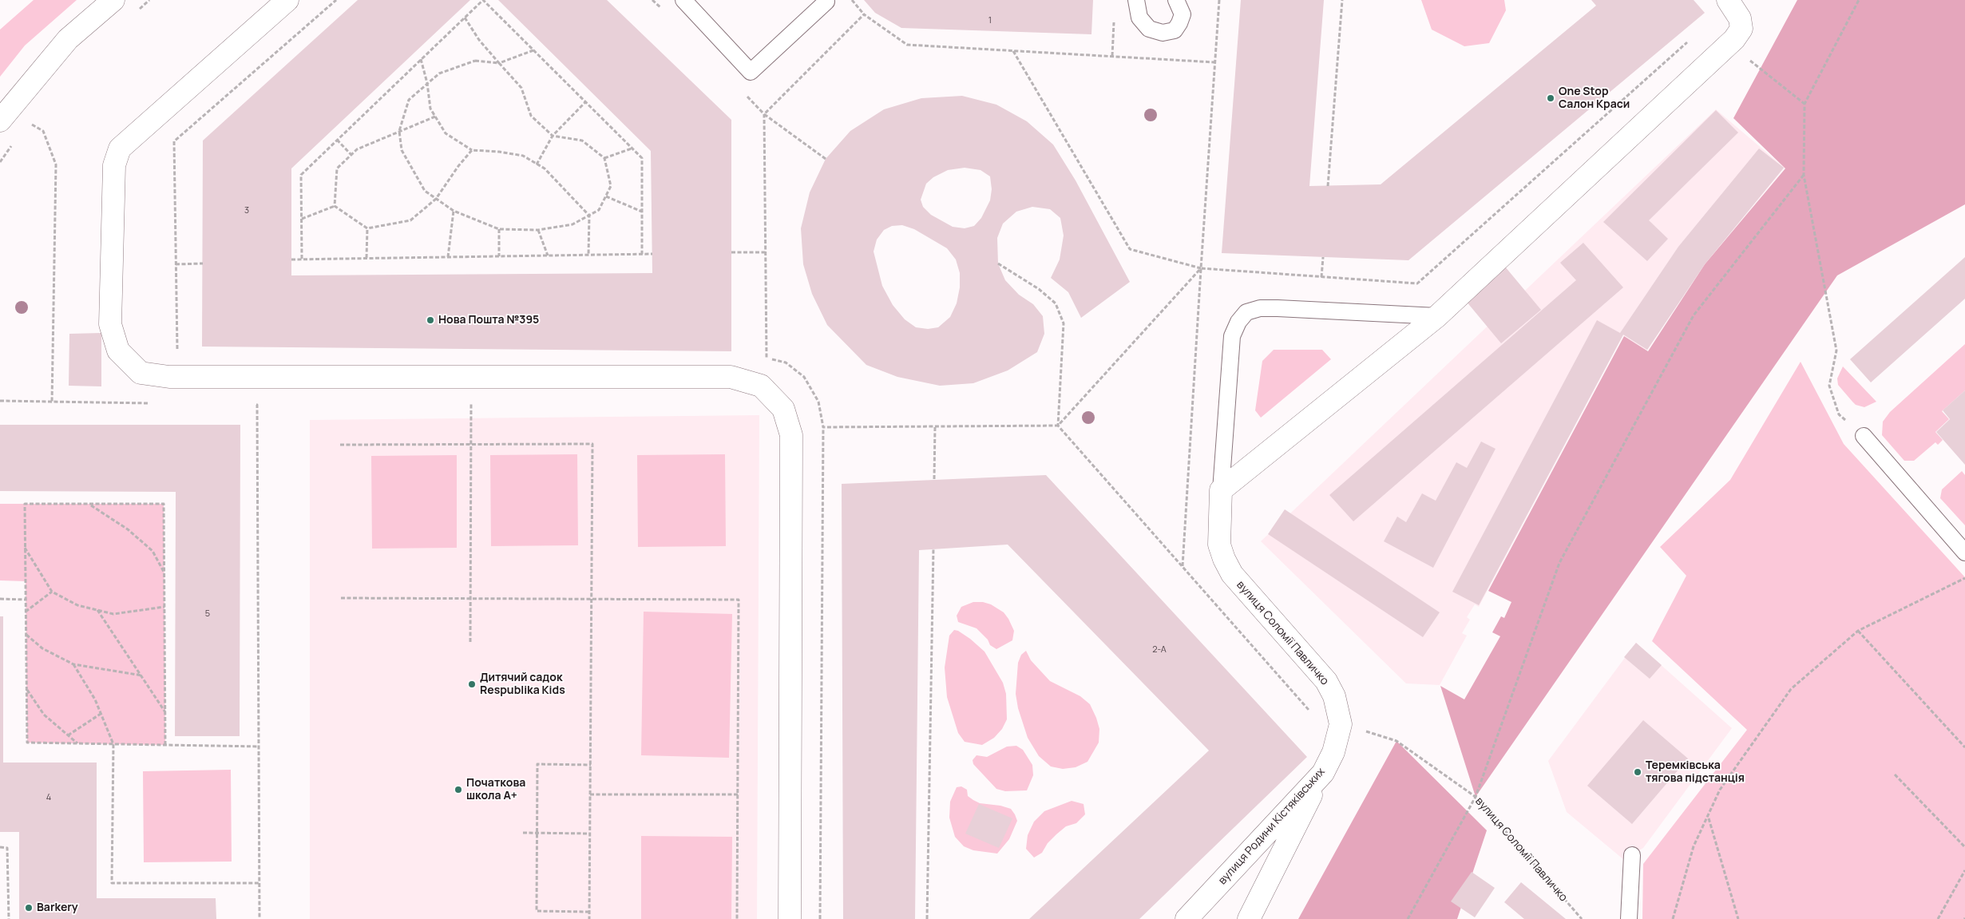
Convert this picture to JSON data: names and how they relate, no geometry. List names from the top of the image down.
{
  "streets": {
    "street": ["вулиця Соломії Павличко", "вулиця Родини Кістяківських"]
  },
  "crossings": [
    ["вулиця Соломії Павличко", "вулиця Родини Кістяківських"]
  ],
  "places": [
    "One Stop Салон Краси",
    "Нова Пошта №395",
    "Дитячий садок Respublika Kids",
    "Теремківська тягова підстанція",
    "Початкова школа А+",
    "Barkery"
  ],
  "house_numbers": [
    "1",
    "3",
    "5",
    "2-А",
    "4"
  ]
}
